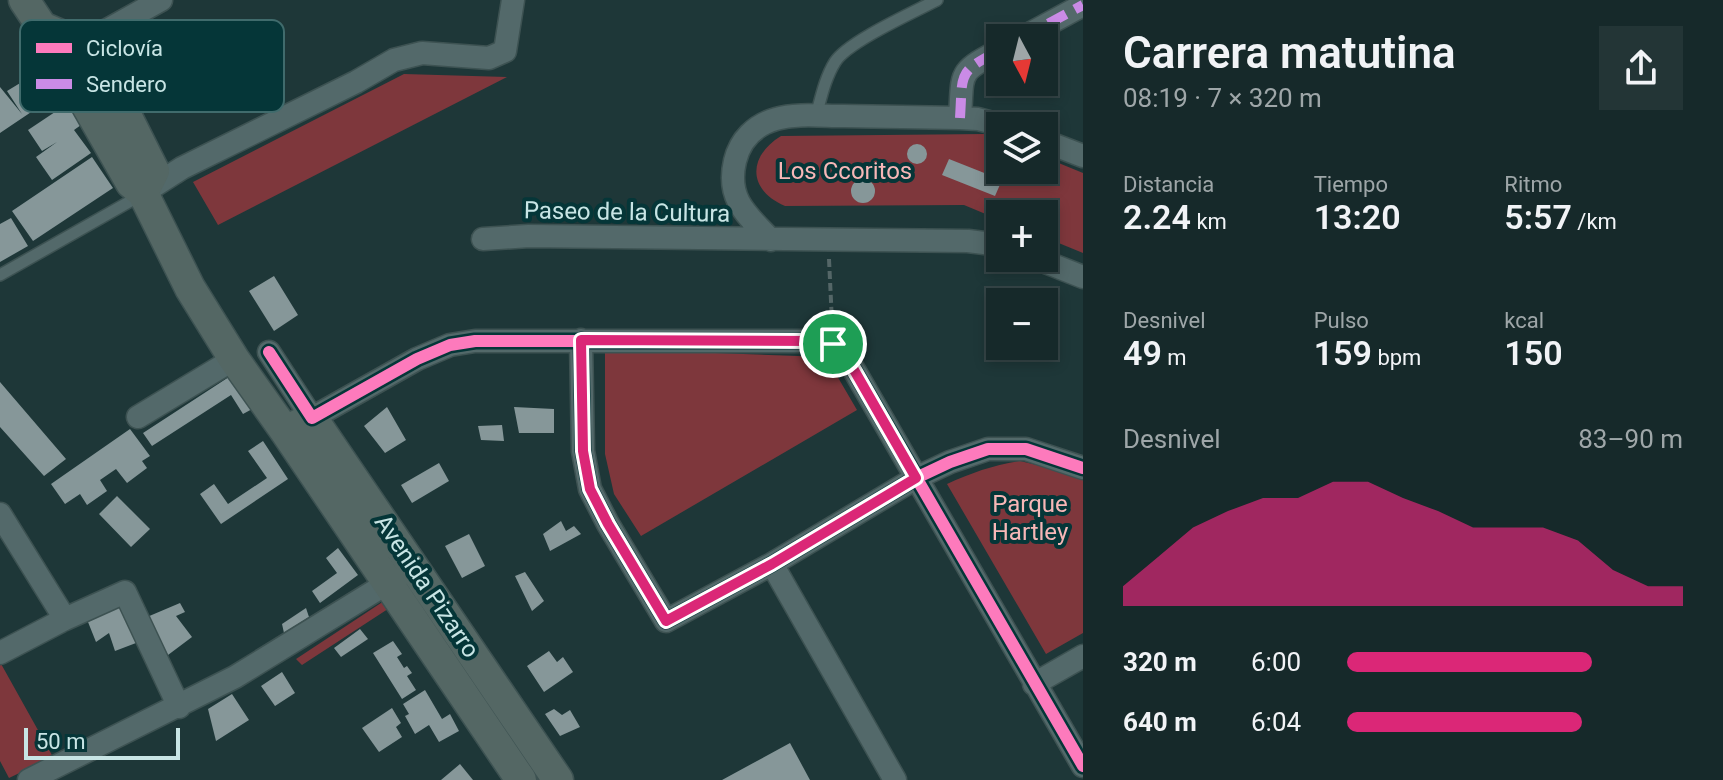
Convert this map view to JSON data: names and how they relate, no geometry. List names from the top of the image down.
{
  "streets": {
    "main road": ["Avenida Pizarro"],
    "street": ["Paseo de la Cultura"]
  },
  "parks": ["Los Ccoritos", "Parque Hartley"],
  "legend": ["Ciclovía", "Sendero"],
  "scale_bar": "50 m",
  "north": "bottom",
  "page": {
    "heading": ["Carrera matutina", "08:19 · 7 × 320 m"],
    "map_buttons": ["+", "−"],
    "stats": [
      ["Distancia", "2.24 km"],
      ["Tiempo", "13:20"],
      ["Ritmo", "5:57 /km"],
      ["Desnivel", "49 m"],
      ["Pulso", "159 bpm"],
      ["kcal", "150"]
    ],
    "chart": ["Desnivel", "83–90 m"],
    "list": [
      {
        "name": "320 m",
        "note": "6:00"
      },
      {
        "name": "640 m",
        "note": "6:04"
      }
    ],
    "scale": "50 m"
  }
}
